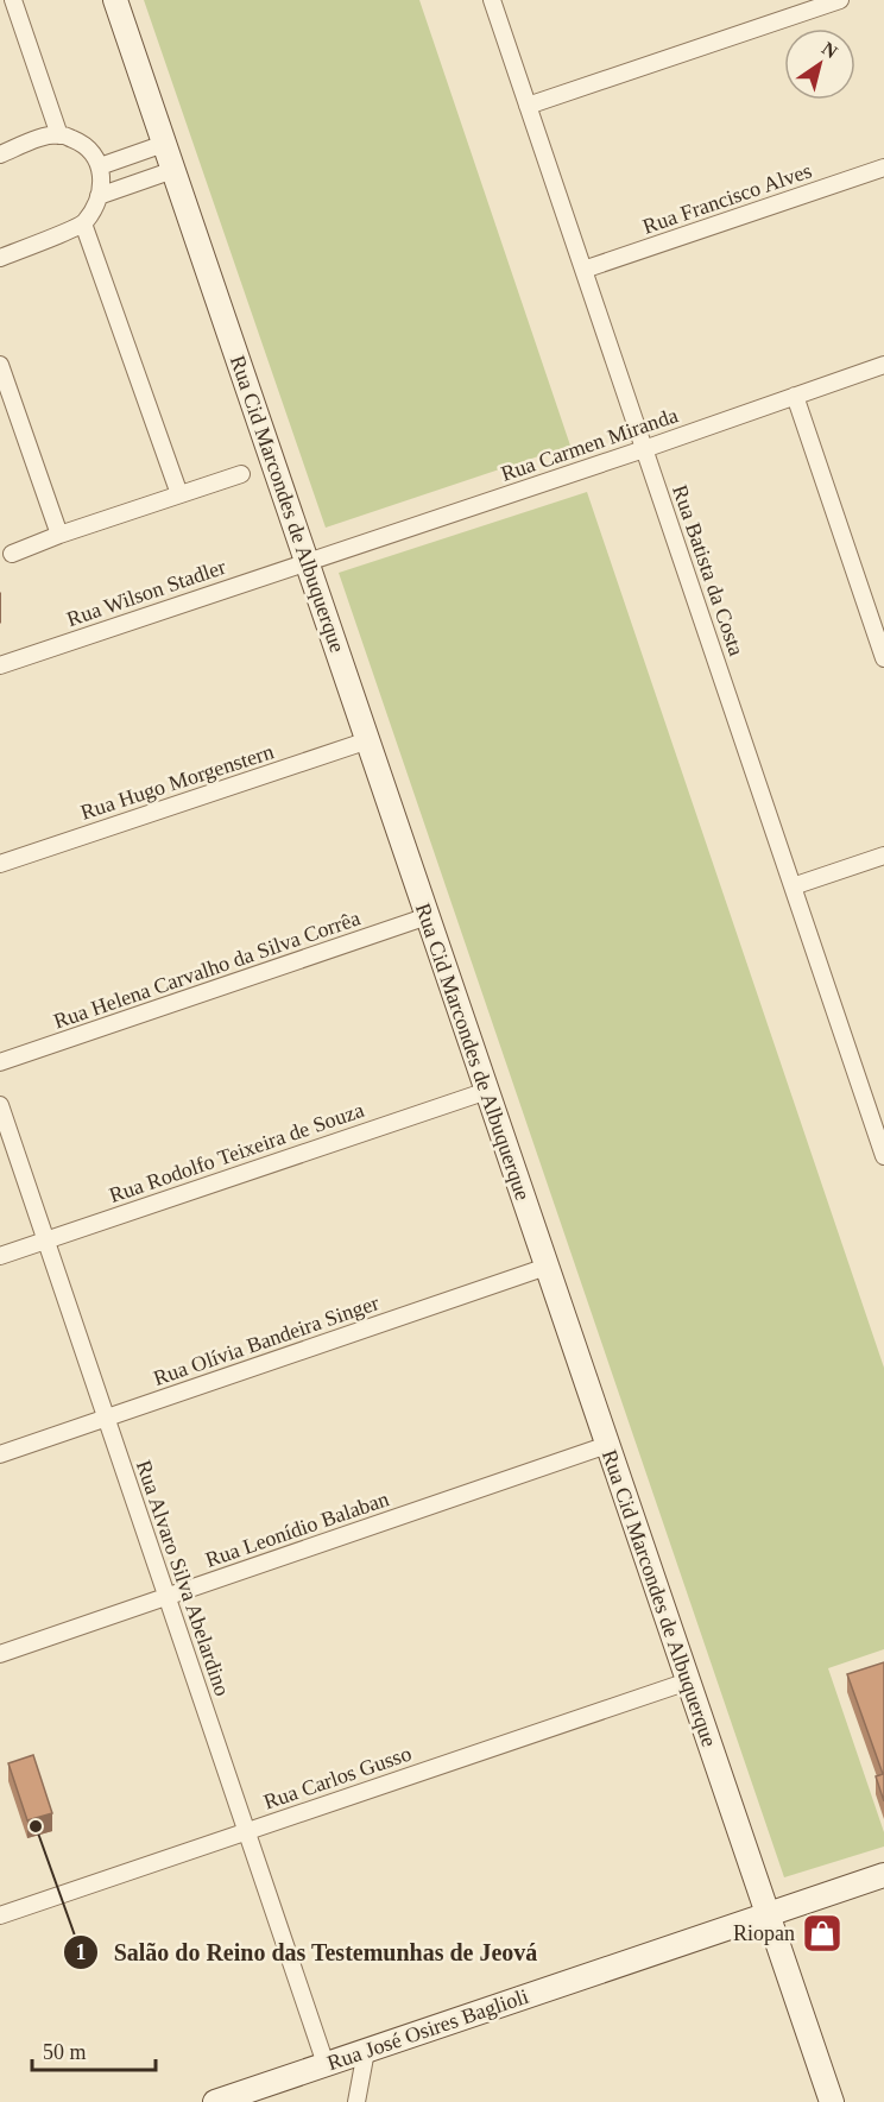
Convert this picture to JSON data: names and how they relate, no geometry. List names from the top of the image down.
{
  "streets": {
    "street": [
      "Rua Francisco Alves",
      "Rua Carmen Miranda",
      "Rua Cid Marcondes de Albuquerque",
      "Rua Batista da Costa",
      "Rua Wilson Stadler",
      "Rua Hugo Morgenstern",
      "Rua Helena Carvalho da Silva Corrêa",
      "Rua Rodolfo Teixeira de Souza",
      "Rua Olívia Bandeira Singer",
      "Rua Leonídio Balaban",
      "Rua Alvaro Silva Abelardino",
      "Rua Carlos Gusso",
      "Rua José Osires Baglioli"
    ]
  },
  "crossings": [
    ["Rua Francisco Alves", "Rua Batista da Costa"],
    ["Rua Carmen Miranda", "Rua Cid Marcondes de Albuquerque"],
    ["Rua Carmen Miranda", "Rua Batista da Costa"],
    ["Rua Carmen Miranda", "Rua Wilson Stadler"],
    ["Rua Cid Marcondes de Albuquerque", "Rua Wilson Stadler"],
    ["Rua Cid Marcondes de Albuquerque", "Rua Hugo Morgenstern"],
    ["Rua Cid Marcondes de Albuquerque", "Rua Helena Carvalho da Silva Corrêa"],
    ["Rua Cid Marcondes de Albuquerque", "Rua Rodolfo Teixeira de Souza"],
    ["Rua Cid Marcondes de Albuquerque", "Rua Olívia Bandeira Singer"],
    ["Rua Cid Marcondes de Albuquerque", "Rua Leonídio Balaban"],
    ["Rua Cid Marcondes de Albuquerque", "Rua Carlos Gusso"],
    ["Rua Cid Marcondes de Albuquerque", "Rua José Osires Baglioli"],
    ["Rua Rodolfo Teixeira de Souza", "Rua Alvaro Silva Abelardino"],
    ["Rua Olívia Bandeira Singer", "Rua Alvaro Silva Abelardino"],
    ["Rua Leonídio Balaban", "Rua Alvaro Silva Abelardino"],
    ["Rua Alvaro Silva Abelardino", "Rua Carlos Gusso"],
    ["Rua Alvaro Silva Abelardino", "Rua José Osires Baglioli"]
  ],
  "places": {
    "other": ["Salão do Reino das Testemunhas de Jeová"],
    "shop": ["Riopan"]
  },
  "scale_bar": "50 m",
  "north": "top right"
}
